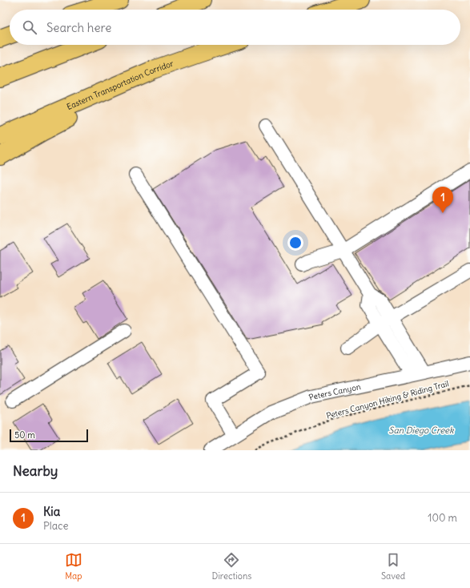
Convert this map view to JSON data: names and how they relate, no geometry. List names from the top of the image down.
{
  "streets": {
    "highway": ["Eastern Transportation Corridor"],
    "street": ["Peters Canyon"],
    "path": ["Peters Canyon Hiking & Riding Trail"]
  },
  "water": ["San Diego Creek"],
  "scale_bar": "50 m",
  "page": {
    "search": "Search here",
    "pins": "1",
    "scale": "50 m",
    "heading": "Nearby",
    "list": [
      {
        "mark": "1",
        "name": "Kia",
        "note": "Place",
        "value": "100 m"
      }
    ],
    "nav": ["Map", "Directions", "Saved"]
  }
}
